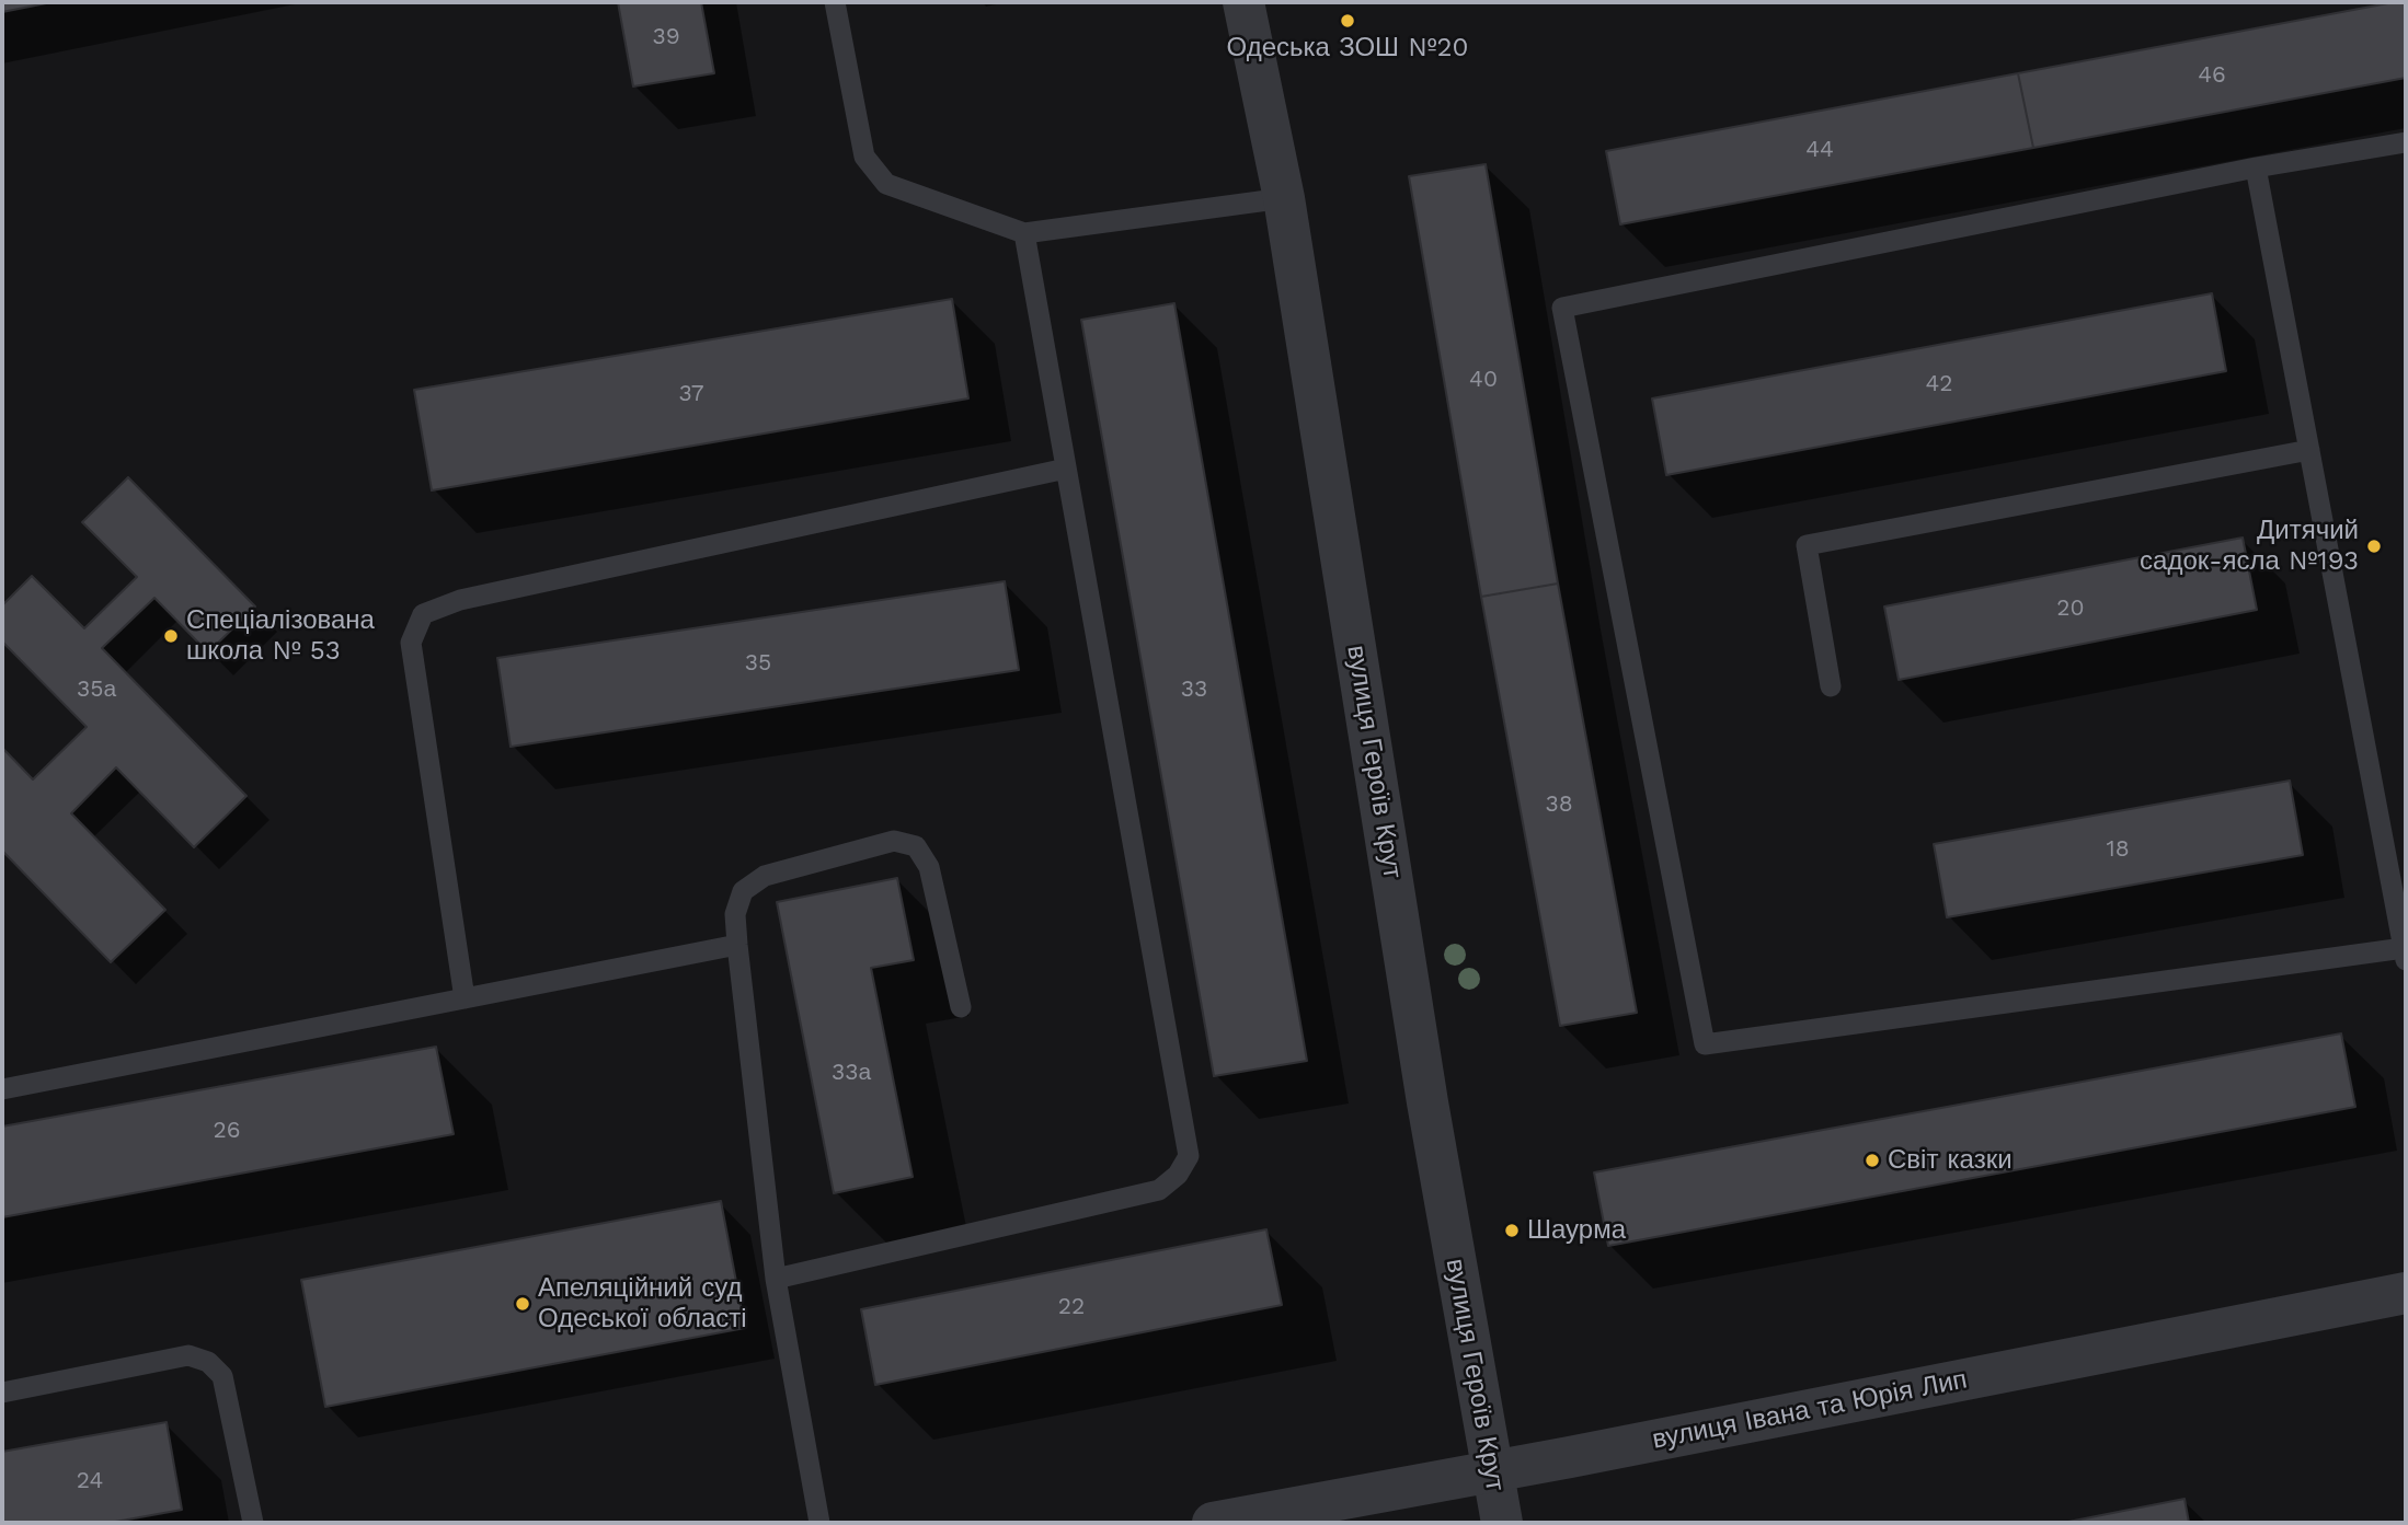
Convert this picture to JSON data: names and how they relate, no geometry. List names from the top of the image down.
{
  "streets": {
    "street": ["вулиця Героїв Крут", "вулиця Івана та Юрія Лип"]
  },
  "crossings": [
    ["вулиця Героїв Крут", "вулиця Івана та Юрія Лип"]
  ],
  "places": [
    "Одеська ЗОШ №20",
    "Дитячий садок-ясла №193",
    "Спеціалізована школа № 53",
    "Світ казки",
    "Шаурма",
    "Апеляційний суд Одеської області"
  ],
  "house_numbers": [
    "39",
    "46",
    "44",
    "40",
    "42",
    "37",
    "20",
    "35",
    "35а",
    "33",
    "38",
    "18",
    "33а",
    "26",
    "22",
    "24"
  ]
}
